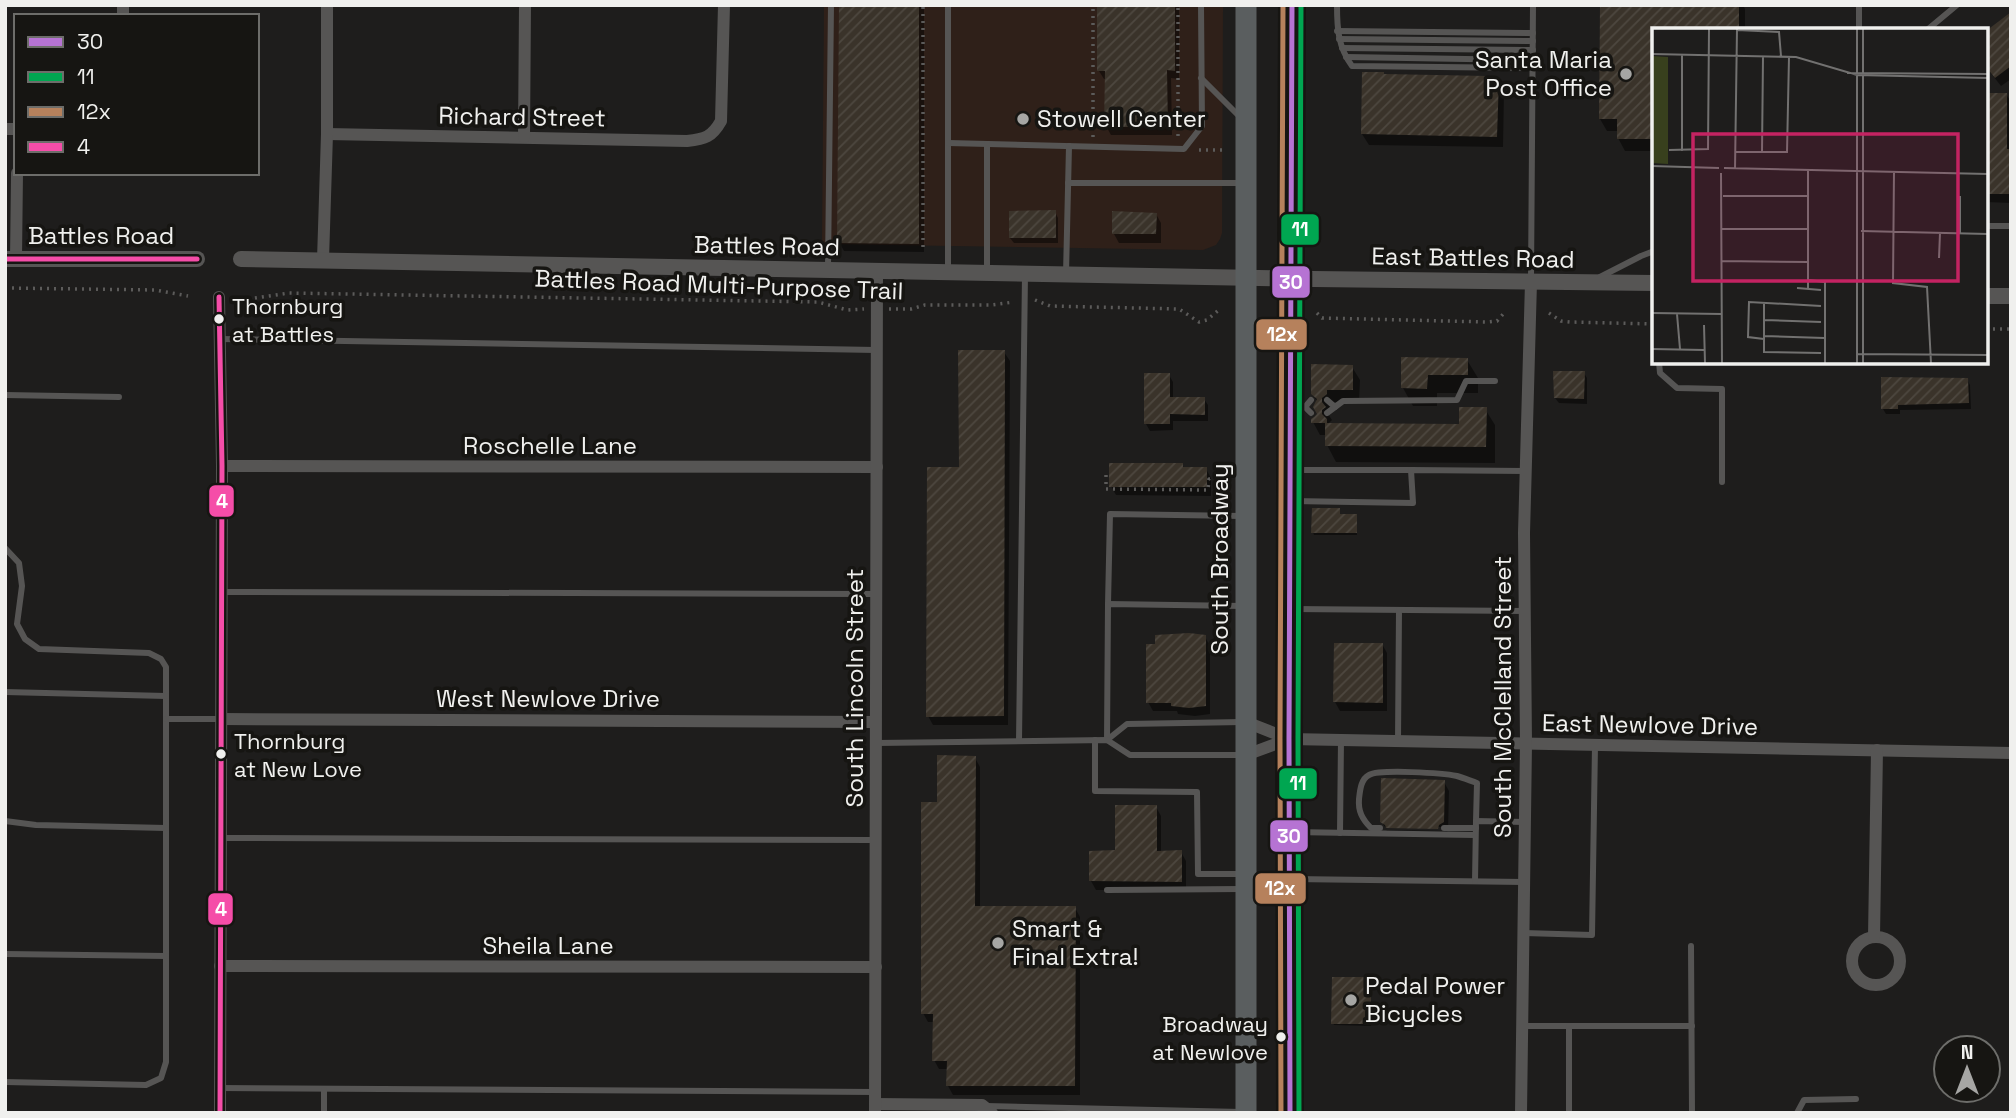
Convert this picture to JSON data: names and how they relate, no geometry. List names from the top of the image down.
{
  "streets": {
    "main road": ["South Broadway"],
    "street": [
      "Richard Street",
      "Battles Road",
      "East Battles Road",
      "Roschelle Lane",
      "South Lincoln Street",
      "South McClelland Street",
      "West Newlove Drive",
      "East Newlove Drive",
      "Sheila Lane"
    ],
    "path": ["Battles Road Multi-Purpose Trail"]
  },
  "crossings": [
    ["Battles Road", "East Battles Road"],
    ["Battles Road", "South Broadway"],
    ["Battles Road", "South Lincoln Street"],
    ["East Battles Road", "South McClelland Street"],
    ["Battles Road Multi-Purpose Trail", "South Lincoln Street"],
    ["Roschelle Lane", "South Lincoln Street"],
    ["South Broadway", "East Newlove Drive"],
    ["South Lincoln Street", "West Newlove Drive"],
    ["South Lincoln Street", "Sheila Lane"],
    ["South McClelland Street", "East Newlove Drive"]
  ],
  "places": [
    "Santa Maria Post Office",
    "Stowell Center",
    "Thornburg at Battles",
    "Thornburg at New Love",
    "Smart & Final Extra!",
    "Pedal Power Bicycles",
    "Broadway at Newlove"
  ],
  "lines": [
    "transit line 30",
    "transit line 11",
    "transit line 12x",
    "transit line 4"
  ],
  "legend": [
    "30",
    "11",
    "12x",
    "4"
  ],
  "north": "top"
}
